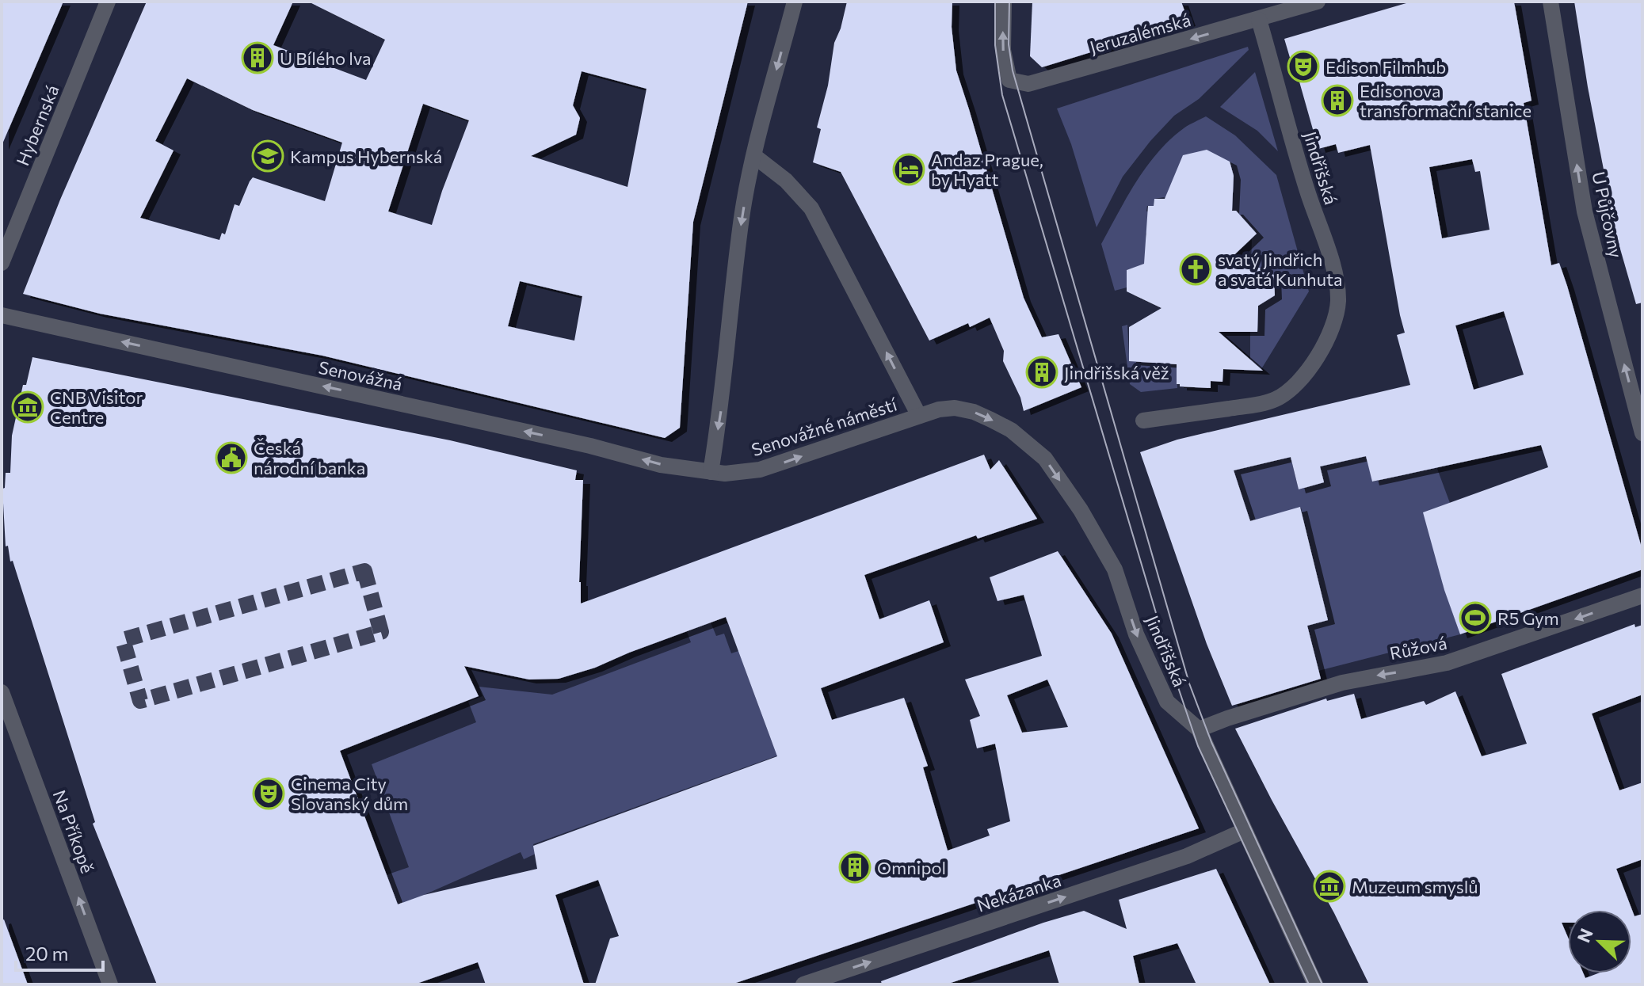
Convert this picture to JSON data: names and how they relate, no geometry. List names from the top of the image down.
{
  "streets": {
    "street": [
      "Jeruzalémská",
      "Hybernská",
      "Jindřišská",
      "U Půjčovny",
      "Senovážná",
      "Senovážné náměstí",
      "Růžová",
      "Na Příkopě",
      "Nekázanka"
    ]
  },
  "crossings": [
    ["Jeruzalémská", "Jindřišská"],
    ["Jindřišská", "Senovážné náměstí"],
    ["Jindřišská", "Růžová"],
    ["Jindřišská", "Nekázanka"],
    ["Senovážná", "Senovážné náměstí"]
  ],
  "one_way": [
    "U Půjčovny",
    "Senovážná",
    "Růžová",
    "Na Příkopě",
    "Nekázanka"
  ],
  "places": {
    "building": [
      "U Bílého lva",
      "Edisonova transformační stanice",
      "Jindřišská věž",
      "Omnipol"
    ],
    "theatre": ["Edison Filmhub", "Cinema City Slovanský dům"],
    "school or university": ["Kampus Hybernská"],
    "hotel": ["Andaz Prague, by Hyatt"],
    "church": ["svatý Jindřich a svatá Kunhuta"],
    "museum": ["CNB Visitor Centre", "Muzeum smyslů"],
    "public building": ["Česká národní banka"],
    "sports": ["R5 Gym"]
  },
  "scale_bar": "20 m",
  "north": "top left"
}
